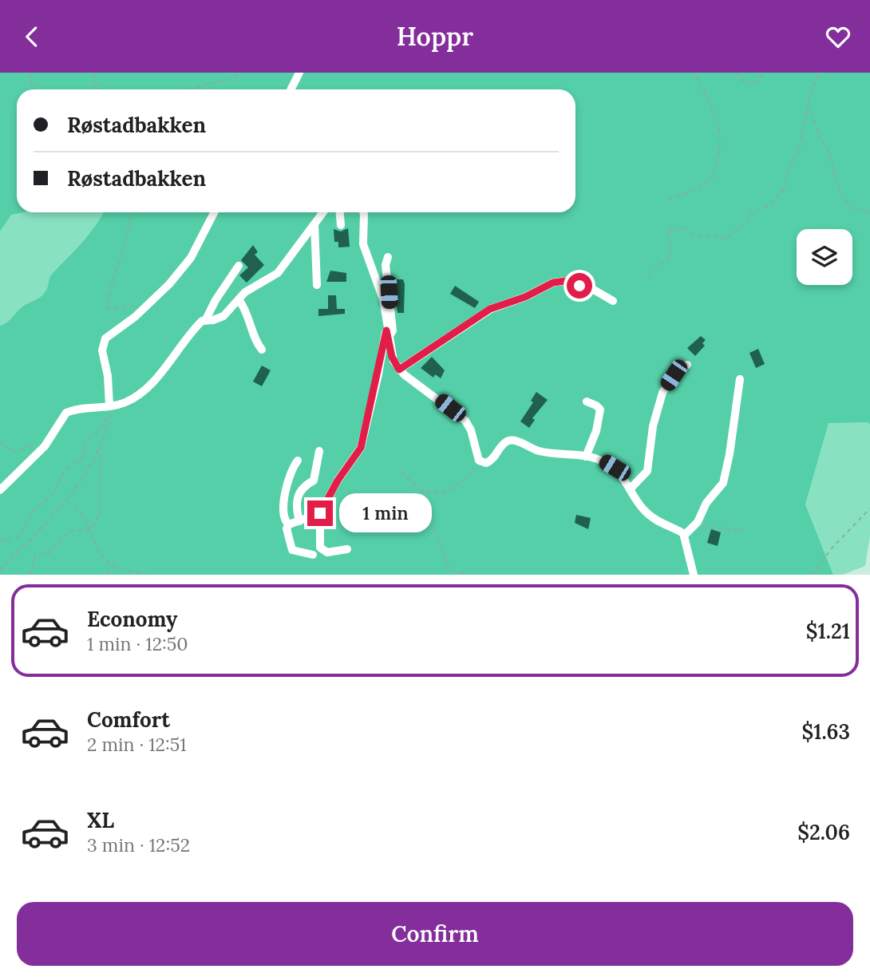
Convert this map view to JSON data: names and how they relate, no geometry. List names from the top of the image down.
{
  "page": {
    "header": "Hoppr",
    "banner": ["Røstadbakken", "Røstadbakken"],
    "bubble": "1 min",
    "list": [
      {
        "name": "Economy",
        "note": "1 min · 12:50",
        "value": "$1.21"
      },
      {
        "name": "Comfort",
        "note": "2 min · 12:51",
        "value": "$1.63"
      },
      {
        "name": "XL",
        "note": "3 min · 12:52",
        "value": "$2.06"
      }
    ],
    "buttons": "Confirm"
  }
}
